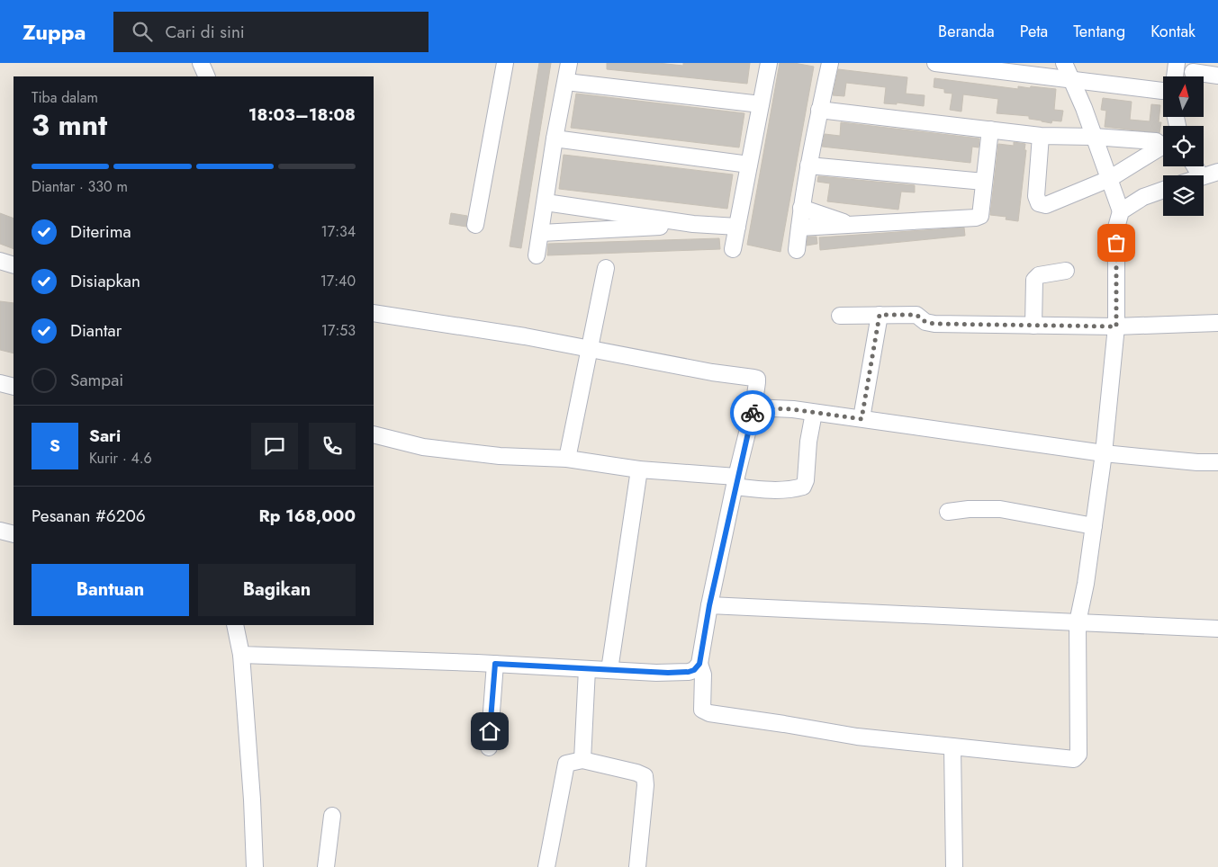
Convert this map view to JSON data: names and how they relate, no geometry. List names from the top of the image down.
{
  "north": "top",
  "page": {
    "header": "Zuppa",
    "search": "Cari di sini",
    "nav": [
      "Beranda",
      "Peta",
      "Tentang",
      "Kontak"
    ],
    "heading": ["3 mnt", "Tiba dalam", "18:03–18:08"],
    "panel": [
      "Sari",
      "Kurir · 4.6",
      "Pesanan #6206",
      "Rp 168,000"
    ],
    "bar": "Diantar · 330 m",
    "list": [
      ["Diterima", "17:34"],
      ["Disiapkan", "17:40"],
      ["Diantar", "17:53"],
      "Sampai"
    ],
    "round": "S",
    "buttons": ["Bantuan", "Bagikan"]
  }
}
